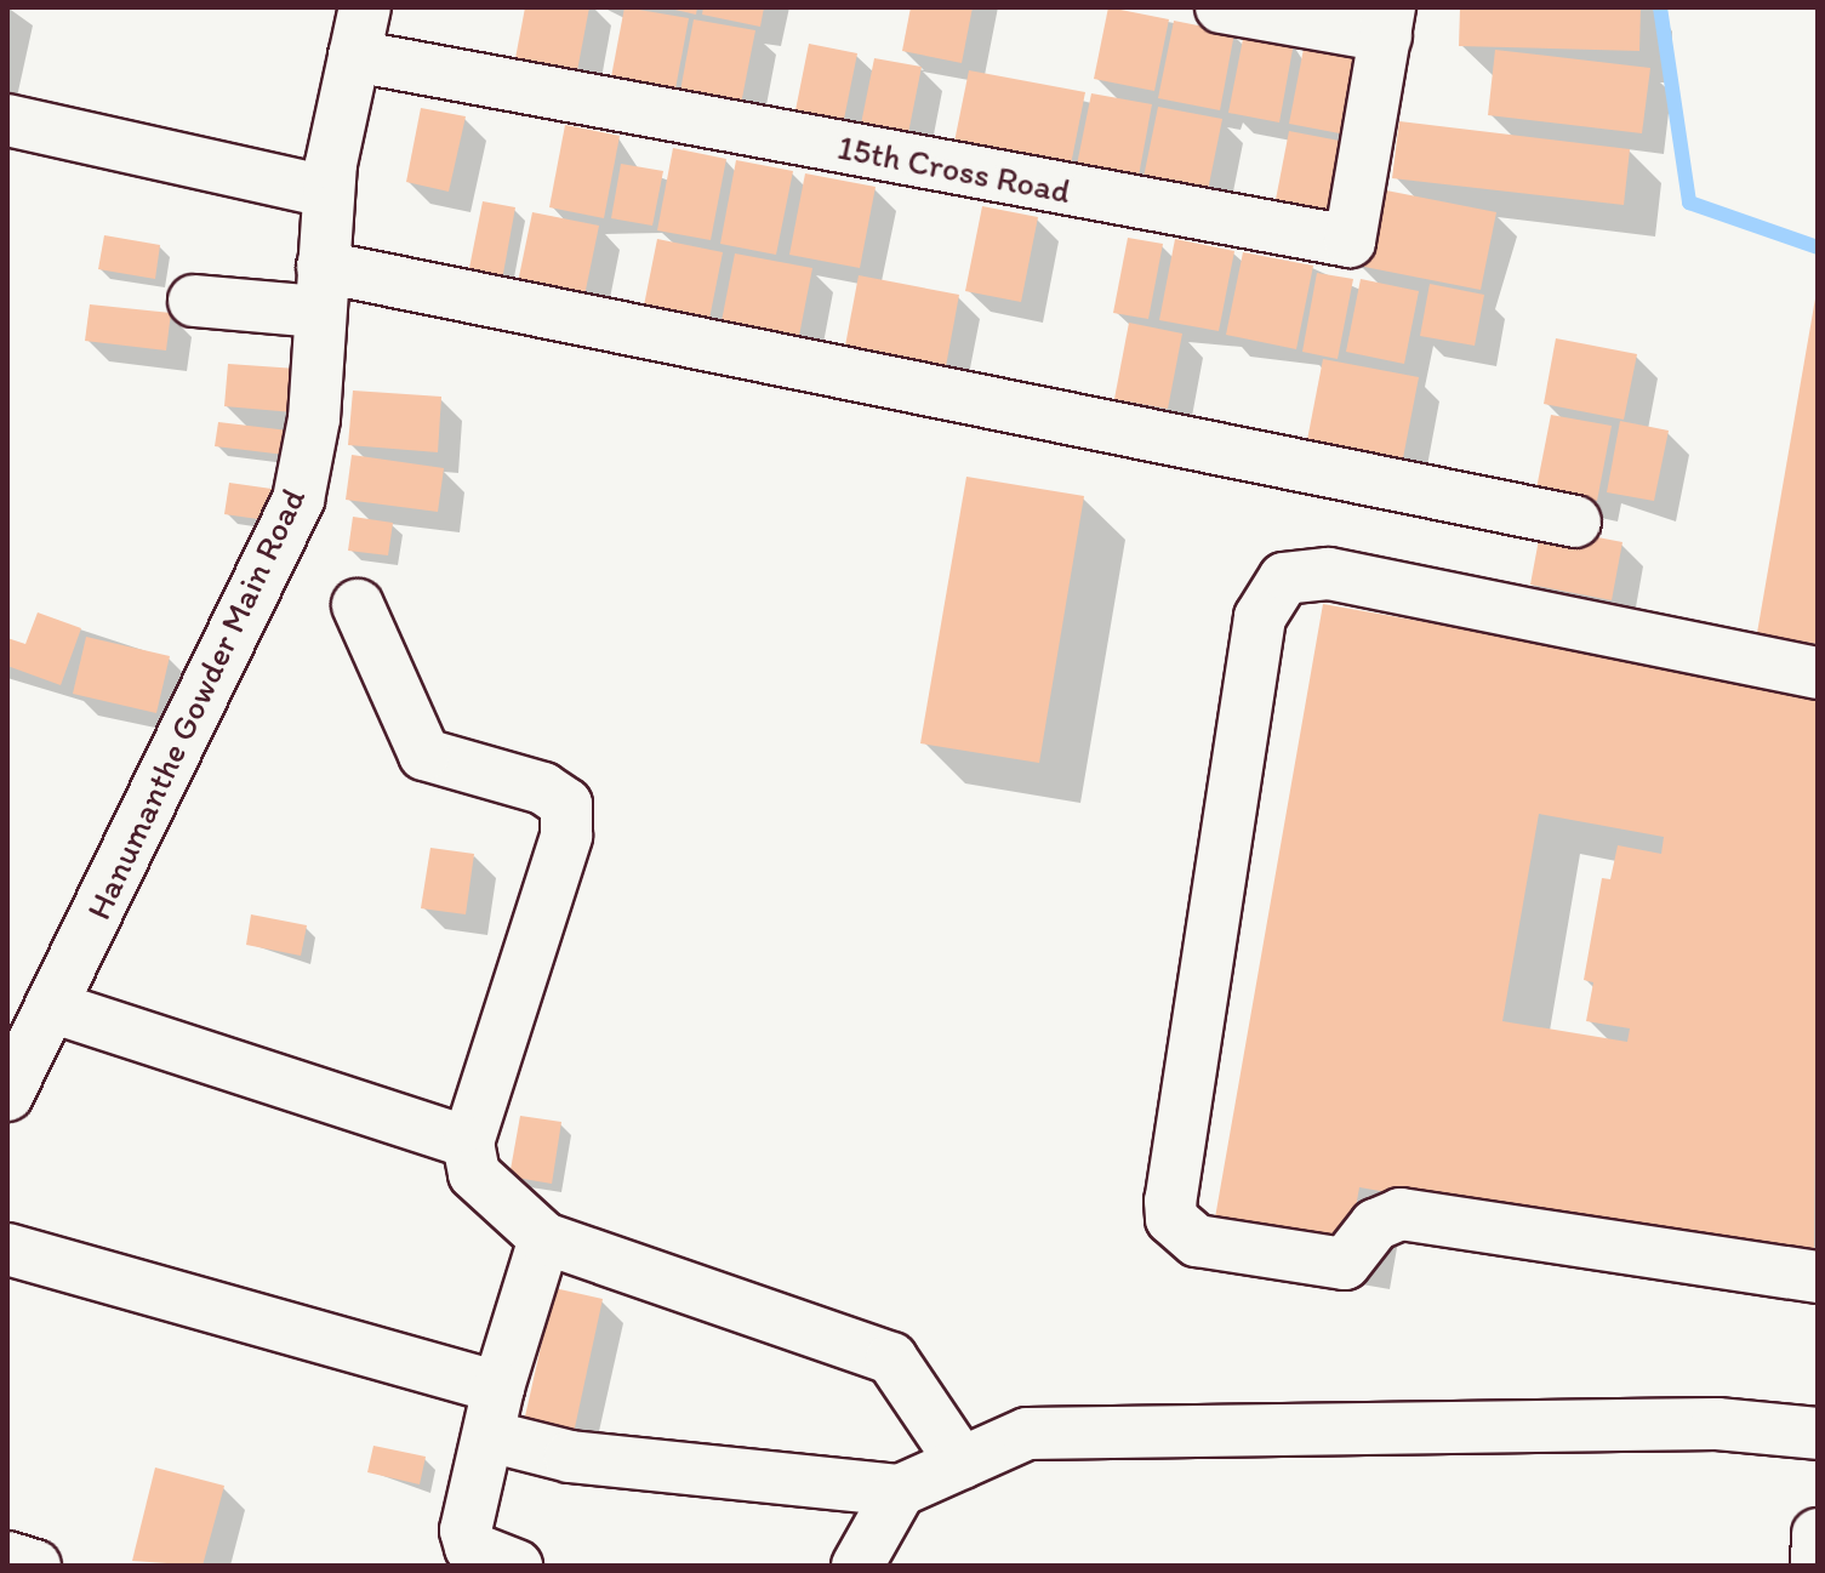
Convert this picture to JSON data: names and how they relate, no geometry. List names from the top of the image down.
{
  "streets": {
    "street": ["15th Cross Road", "Hanumanthe Gowder Main Road"]
  },
  "crossings": [
    ["15th Cross Road", "Hanumanthe Gowder Main Road"]
  ]
}
